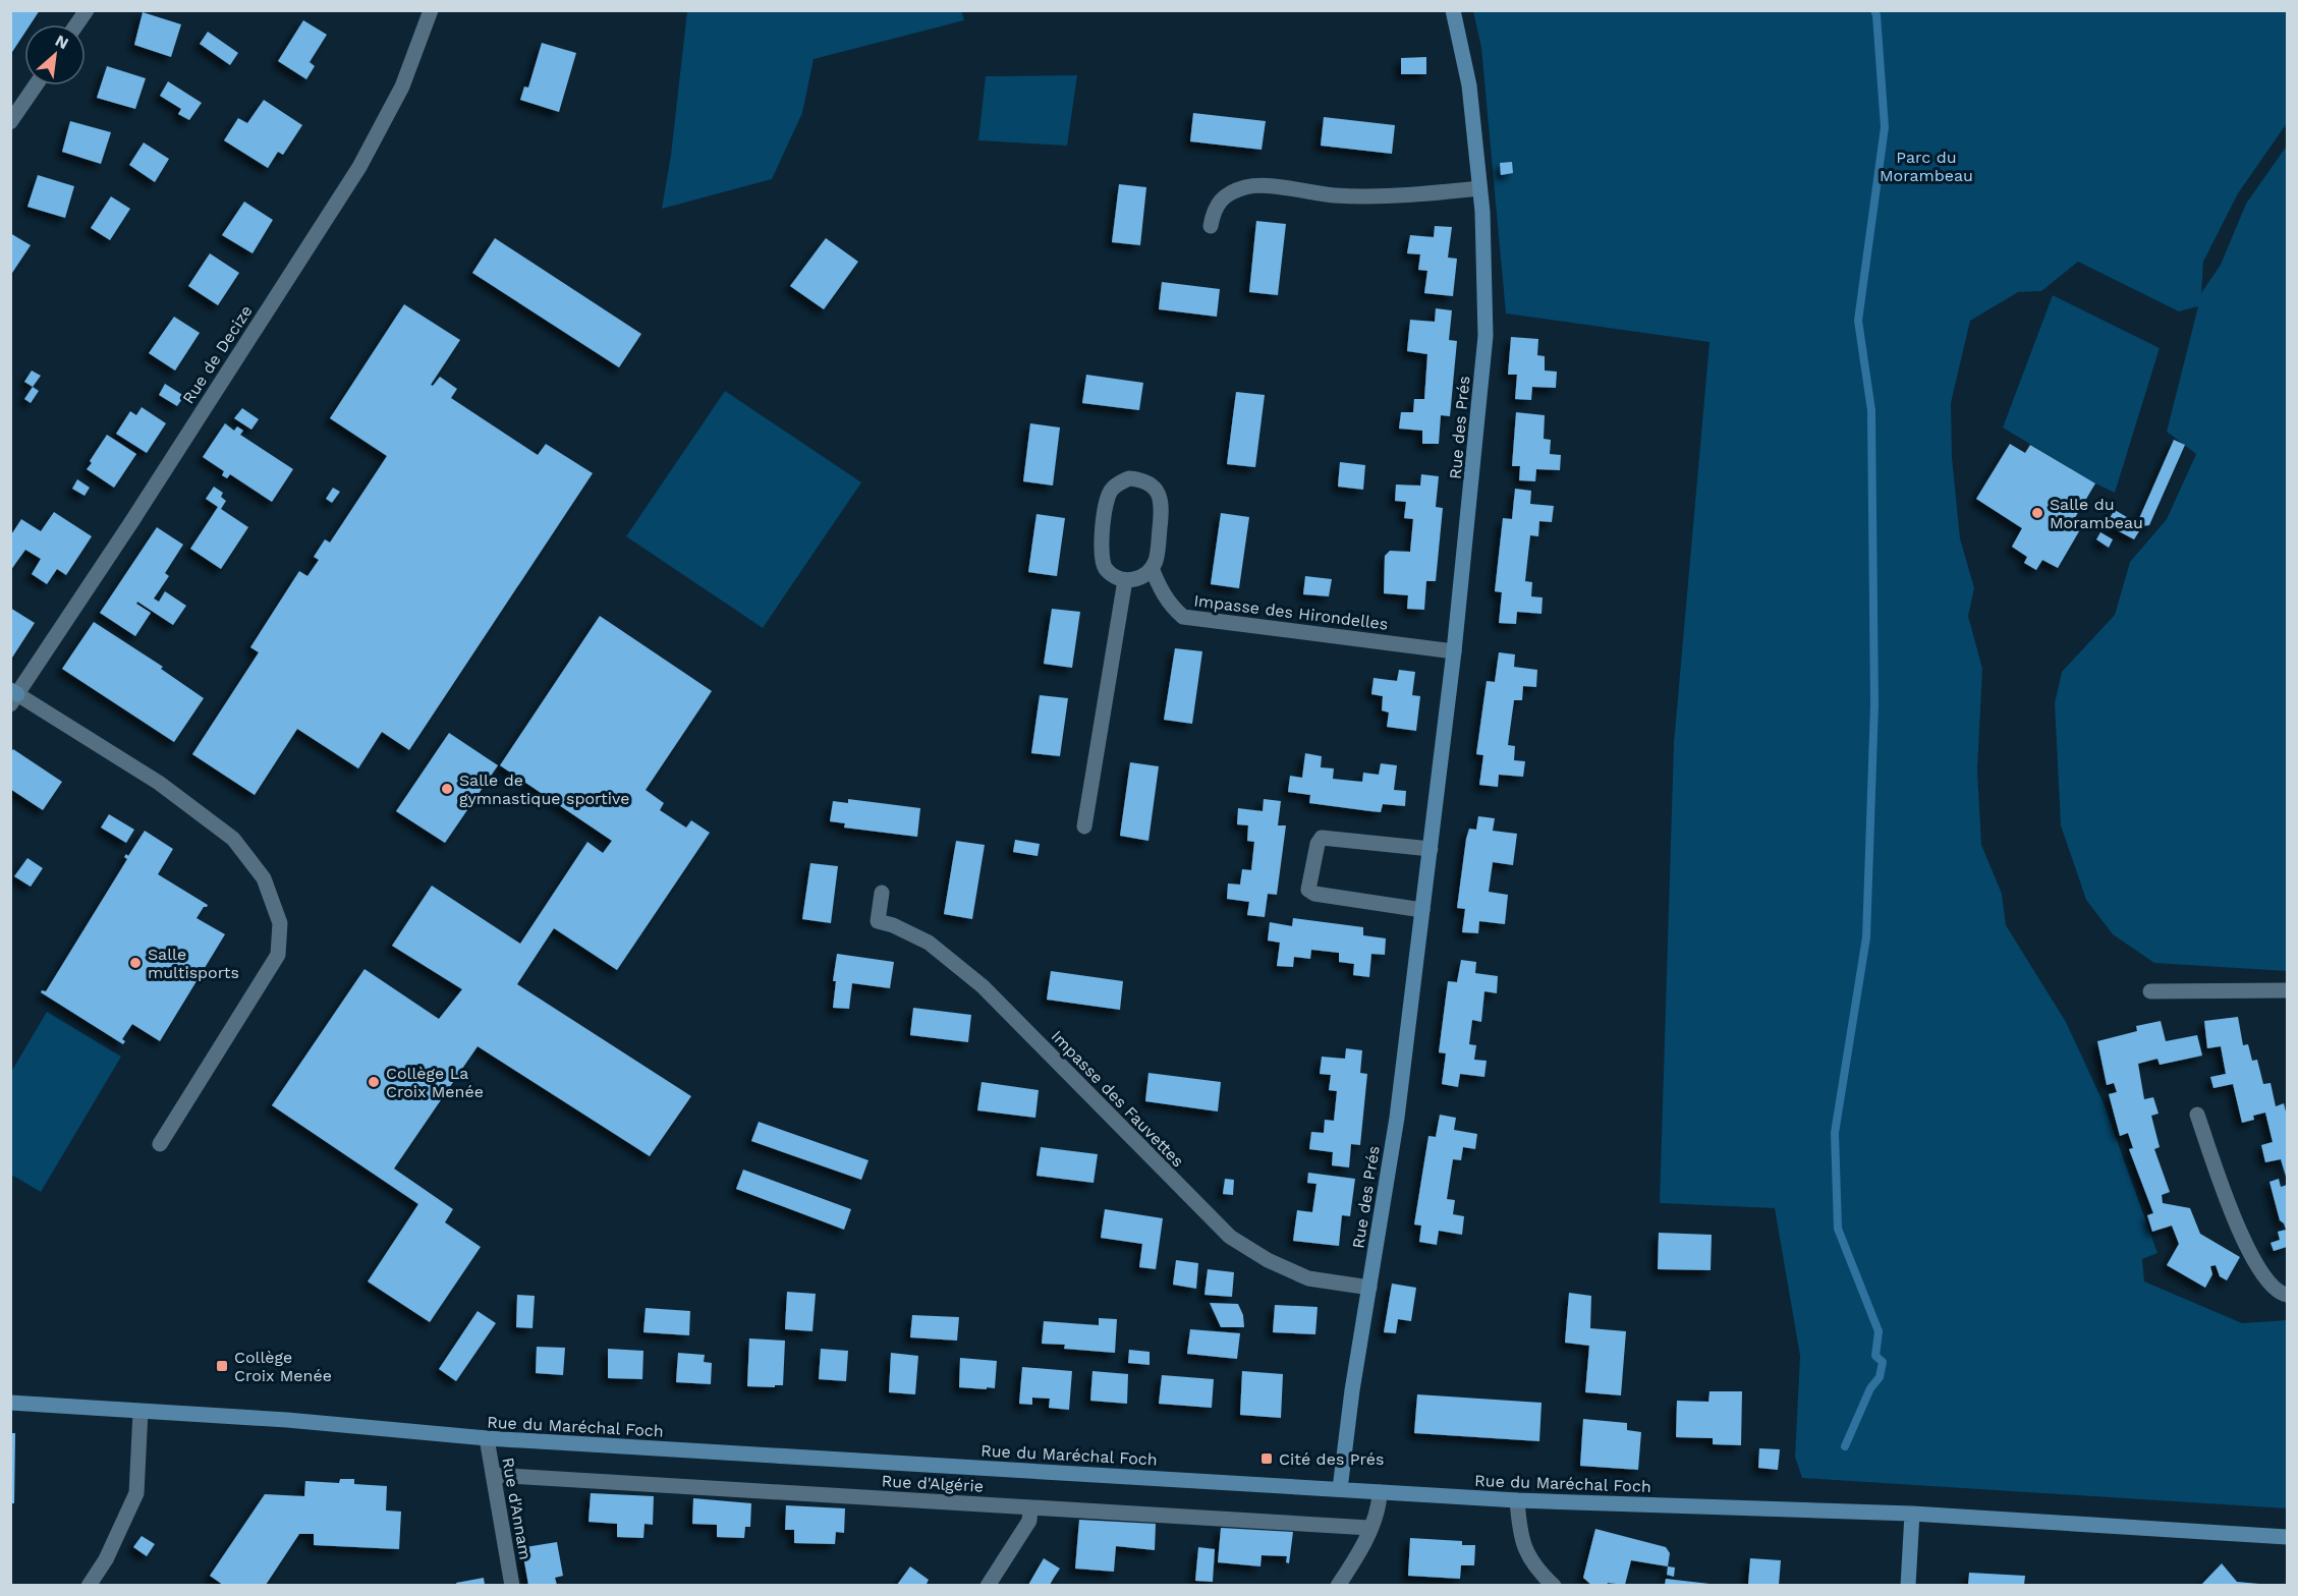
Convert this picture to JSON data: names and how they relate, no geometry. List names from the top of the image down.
{
  "streets": {
    "main road": ["Rue des Prés", "Rue du Maréchal Foch"],
    "street": [
      "Rue de Decize",
      "Impasse des Hirondelles",
      "Impasse des Fauvettes",
      "Rue d'Algérie",
      "Rue d'Annam"
    ]
  },
  "crossings": [
    ["Rue des Prés", "Impasse des Hirondelles"],
    ["Rue des Prés", "Impasse des Fauvettes"],
    ["Rue des Prés", "Rue du Maréchal Foch"],
    ["Rue du Maréchal Foch", "Rue d'Annam"],
    ["Rue d'Algérie", "Rue d'Annam"]
  ],
  "parks": ["Parc du Morambeau"],
  "places": {
    "other": [
      "Salle du Morambeau",
      "Salle de gymnastique sportive",
      "Salle multisports",
      "Collège La Croix Menée"
    ],
    "transit": ["Collège Croix Menée", "Cité des Prés"]
  },
  "north": "top right"
}
